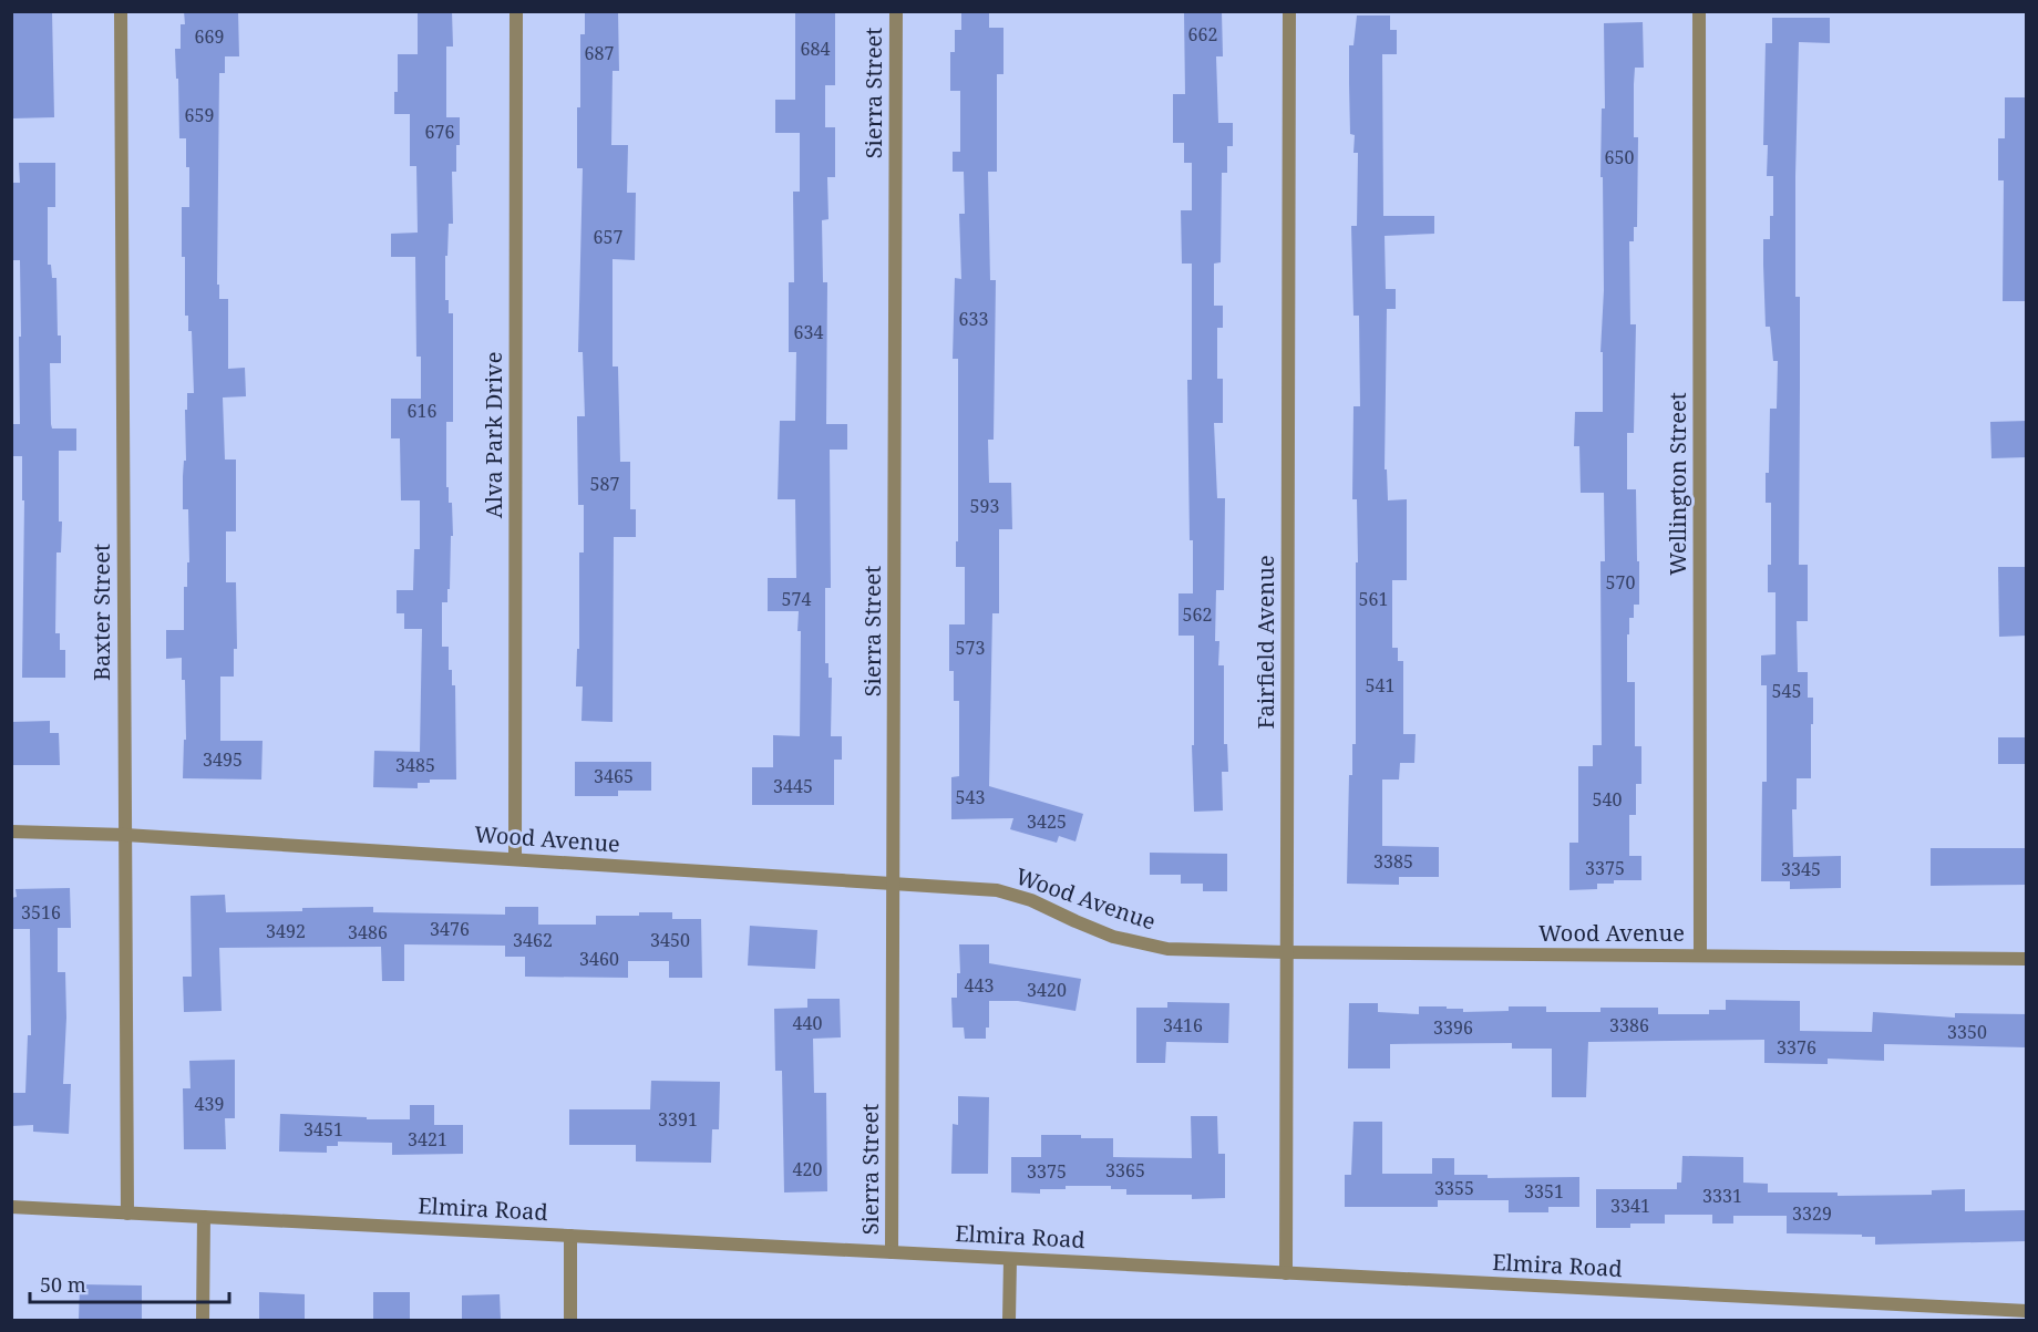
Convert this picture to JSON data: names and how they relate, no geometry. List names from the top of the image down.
{
  "streets": {
    "street": [
      "Sierra Street",
      "Alva Park Drive",
      "Wellington Street",
      "Baxter Street",
      "Fairfield Avenue",
      "Wood Avenue",
      "Elmira Road"
    ]
  },
  "crossings": [
    ["Sierra Street", "Wood Avenue"],
    ["Sierra Street", "Elmira Road"],
    ["Alva Park Drive", "Wood Avenue"],
    ["Wellington Street", "Wood Avenue"],
    ["Baxter Street", "Wood Avenue"],
    ["Baxter Street", "Elmira Road"],
    ["Fairfield Avenue", "Wood Avenue"],
    ["Fairfield Avenue", "Elmira Road"]
  ],
  "house_numbers": [
    "662",
    "669",
    "684",
    "687",
    "659",
    "676",
    "650",
    "657",
    "633",
    "634",
    "616",
    "587",
    "593",
    "570",
    "574",
    "561",
    "562",
    "573",
    "541",
    "545",
    "3495",
    "3485",
    "3465",
    "3445",
    "543",
    "540",
    "3425",
    "3385",
    "3375",
    "3345",
    "3516",
    "3476",
    "3492",
    "3486",
    "3462",
    "3450",
    "3460",
    "443",
    "3420",
    "440",
    "3416",
    "3386",
    "3396",
    "3350",
    "3376",
    "439",
    "3391",
    "3451",
    "3421",
    "420",
    "3365",
    "3375",
    "3355",
    "3351",
    "3331",
    "3341",
    "3329"
  ],
  "scale_bar": "50 m"
}
